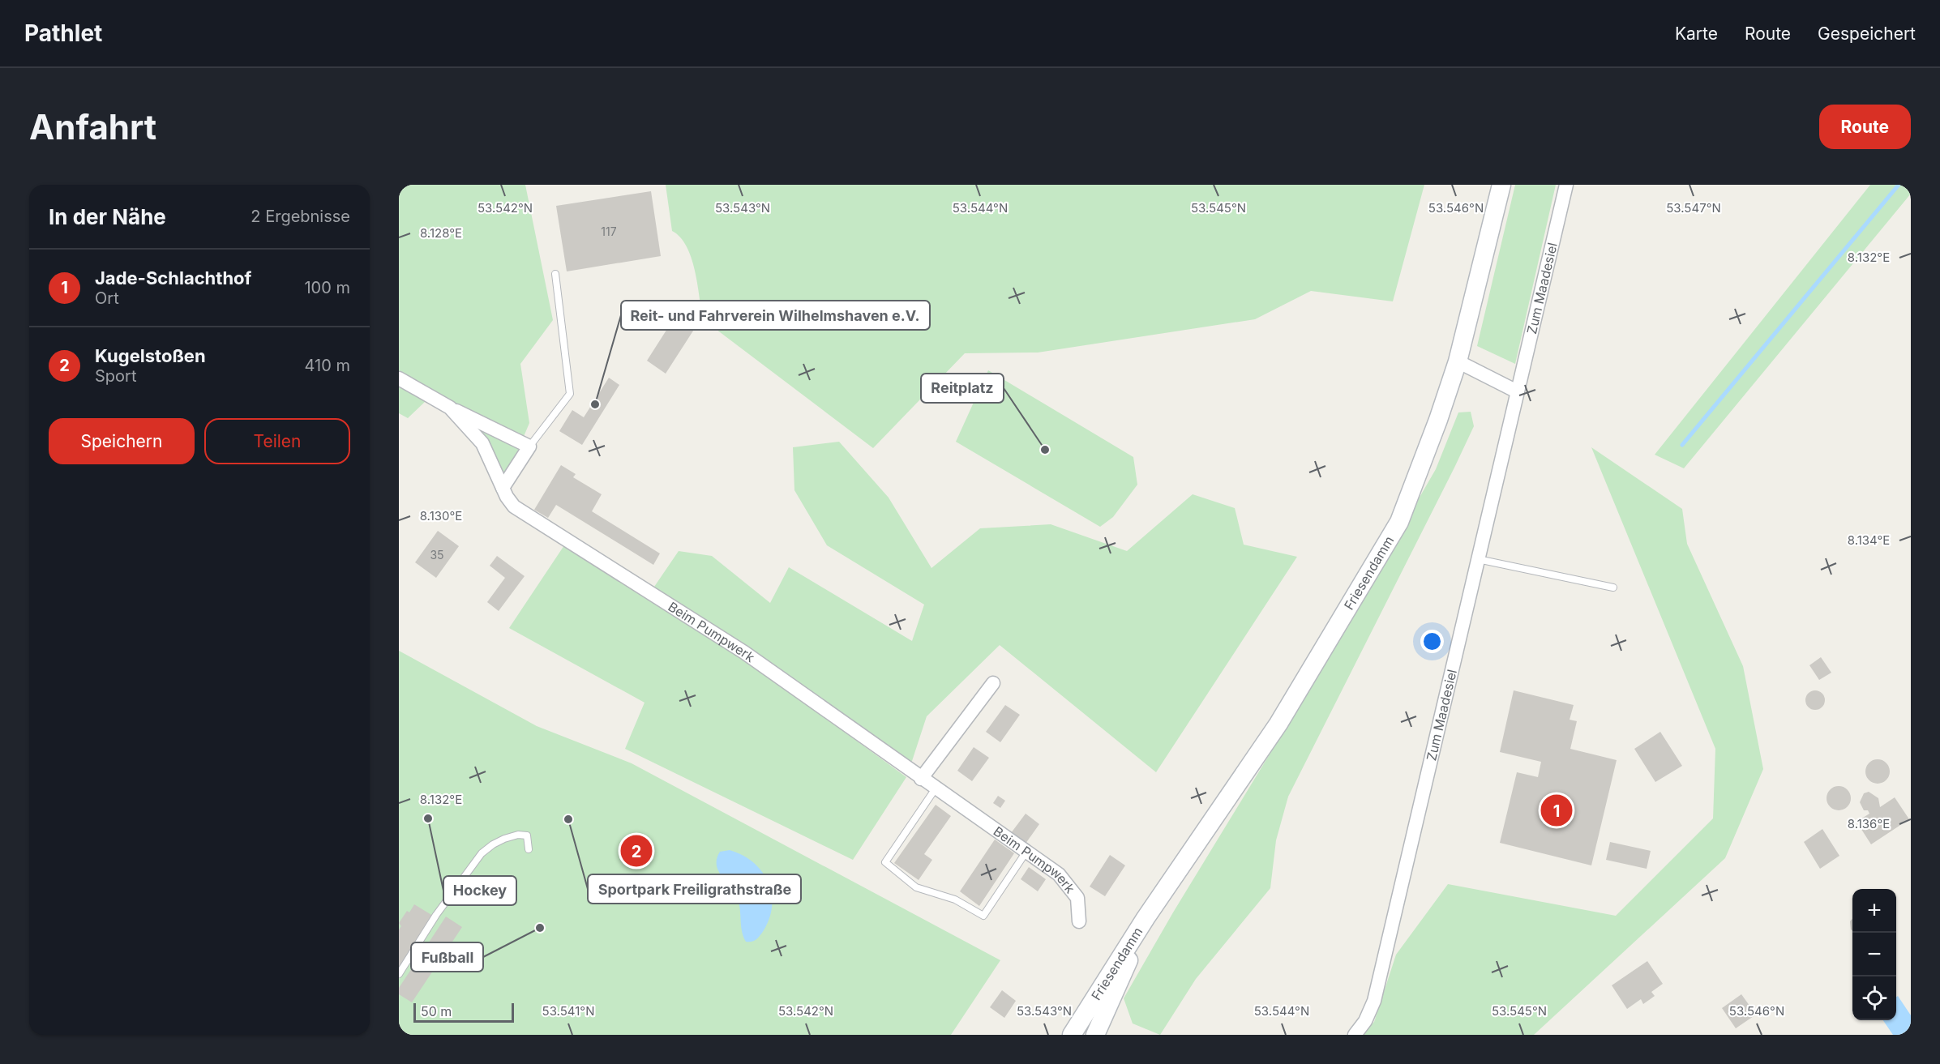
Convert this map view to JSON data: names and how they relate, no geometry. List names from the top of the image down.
{
  "streets": {
    "main road": ["Friesendamm"],
    "street": ["Zum Maadesiel", "Beim Pumpwerk"]
  },
  "places": [
    "Reit- und Fahrverein Wilhelmshaven e.V.",
    "Reitplatz",
    "Hockey",
    "Sportpark Freiligrathstraße",
    "Fußball"
  ],
  "house_numbers": ["117", "35"],
  "scale_bar": "50 m",
  "page": {
    "header": "Pathlet",
    "nav": ["Karte", "Route", "Gespeichert"],
    "buttons": [
      "Route",
      ["Speichern", "Teilen"]
    ],
    "title": "Anfahrt",
    "heading": ["In der Nähe", "2 Ergebnisse"],
    "list": [
      {
        "mark": "1",
        "name": "Jade-Schlachthof",
        "note": "Ort",
        "value": "100 m"
      },
      {
        "mark": "2",
        "name": "Kugelstoßen",
        "note": "Sport",
        "value": "410 m"
      }
    ],
    "pins": ["1", "2"],
    "map_buttons": ["+", "−"],
    "scale": "50 m"
  },
  "coordinates": [
    "53.542°N",
    "53.543°N",
    "53.544°N",
    "53.545°N",
    "53.546°N",
    "53.547°N",
    "8.128°E",
    "8.132°E",
    "8.130°E",
    "8.134°E",
    "8.136°E",
    "53.541°N"
  ]
}
